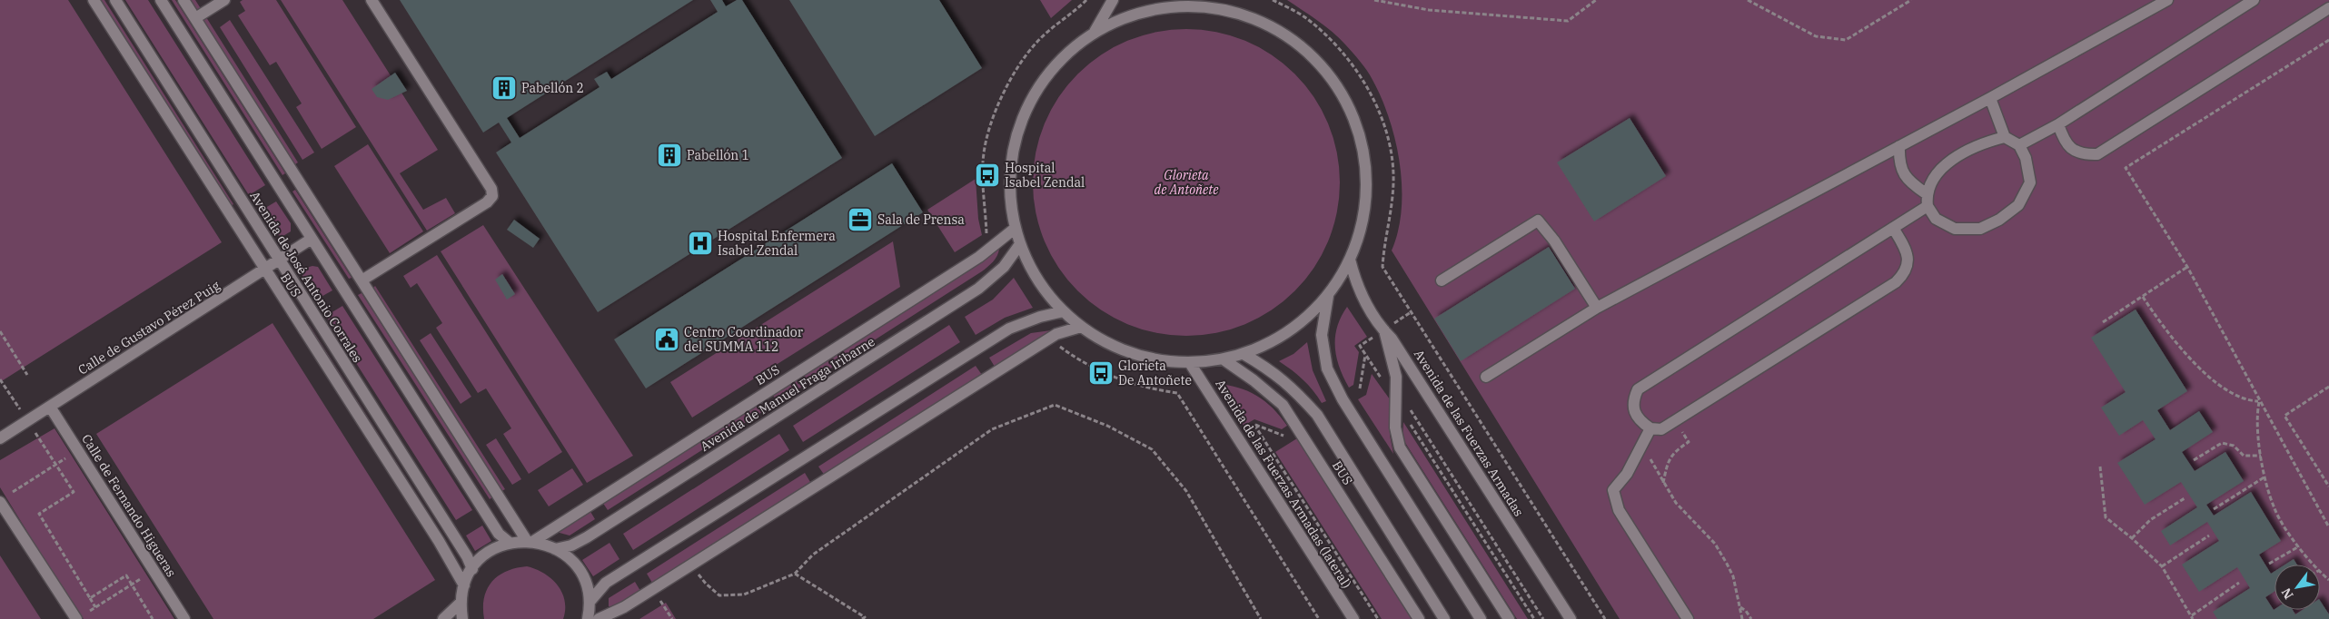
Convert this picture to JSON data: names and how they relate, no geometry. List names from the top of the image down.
{
  "streets": {
    "street": [
      "Avenida de José Antonio Corrales",
      "BUS",
      "Calle de Gustavo Pérez Puig",
      "Avenida de Manuel Fraga Iribarne",
      "Avenida de las Fuerzas Armadas",
      "Avenida de las Fuerzas Armadas (lateral)",
      "Calle de Fernando Higueras"
    ]
  },
  "crossings": [
    ["Avenida de José Antonio Corrales", "Calle de Gustavo Pérez Puig"],
    ["BUS", "Calle de Gustavo Pérez Puig"],
    ["Calle de Gustavo Pérez Puig", "Calle de Fernando Higueras"]
  ],
  "parks": ["Glorieta de Antoñete"],
  "places": {
    "building": ["Pabellón 2", "Pabellón 1"],
    "bus stop": ["Hospital Isabel Zendal", "Glorieta De Antoñete"],
    "office": ["Sala de Prensa"],
    "hospital": ["Hospital Enfermera Isabel Zendal"],
    "public building": ["Centro Coordinador del SUMMA 112"]
  },
  "north": "bottom left"
}
